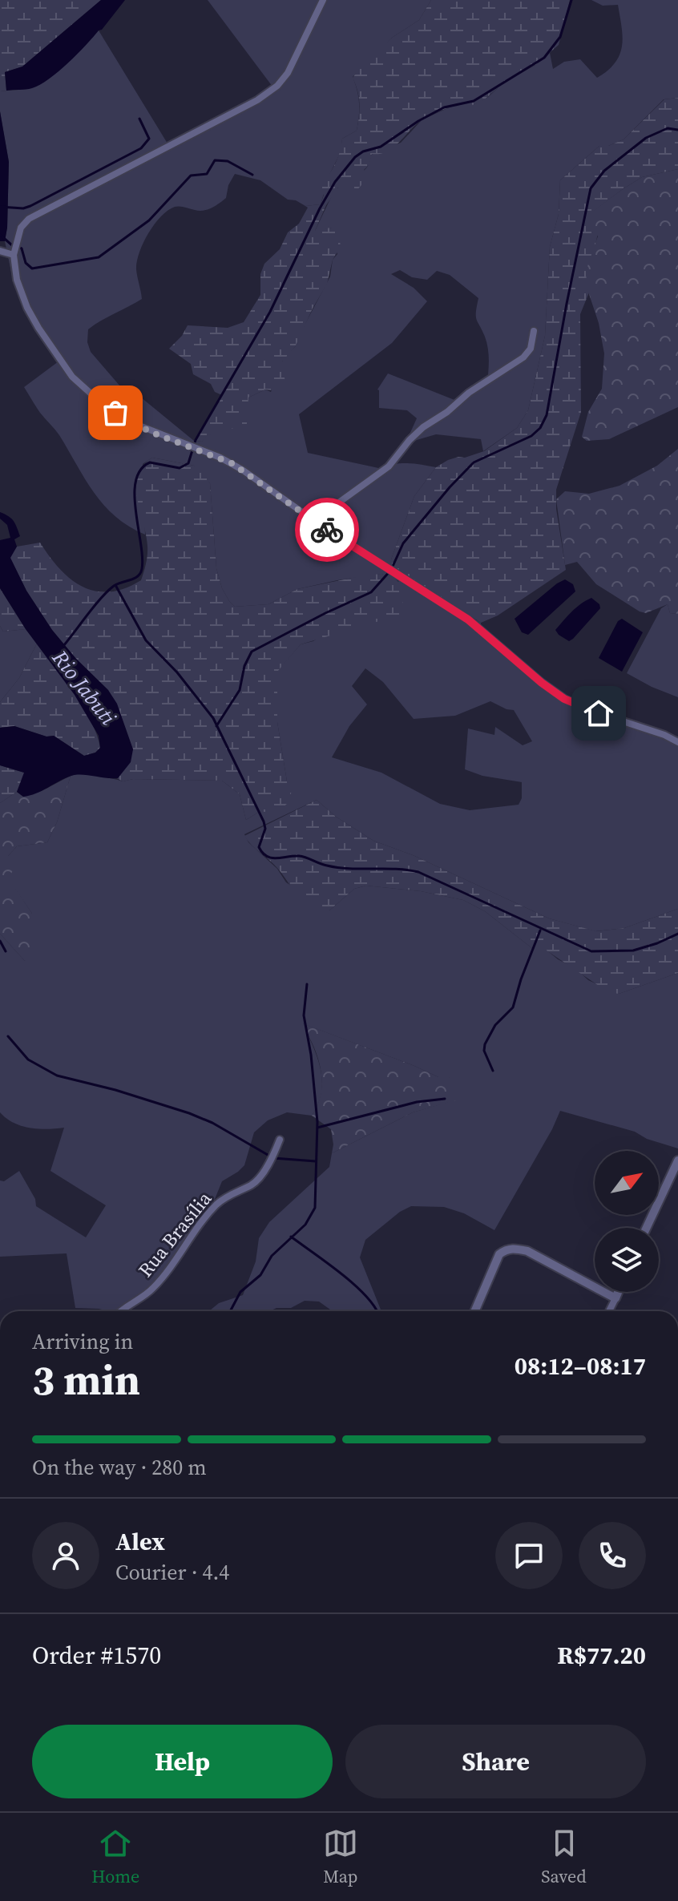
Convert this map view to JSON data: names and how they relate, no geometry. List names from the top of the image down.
{
  "streets": {
    "street": ["Rua Brasília"]
  },
  "water": ["Rio Jabuti"],
  "north": "top right",
  "page": {
    "heading": ["3 min", "Arriving in", "08:12–08:17"],
    "panel": [
      "Alex",
      "Courier · 4.4",
      "Order #1570",
      "R$77.20"
    ],
    "bar": "On the way · 280 m",
    "buttons": ["Help", "Share"],
    "tabs": ["Home", "Map", "Saved"]
  }
}
